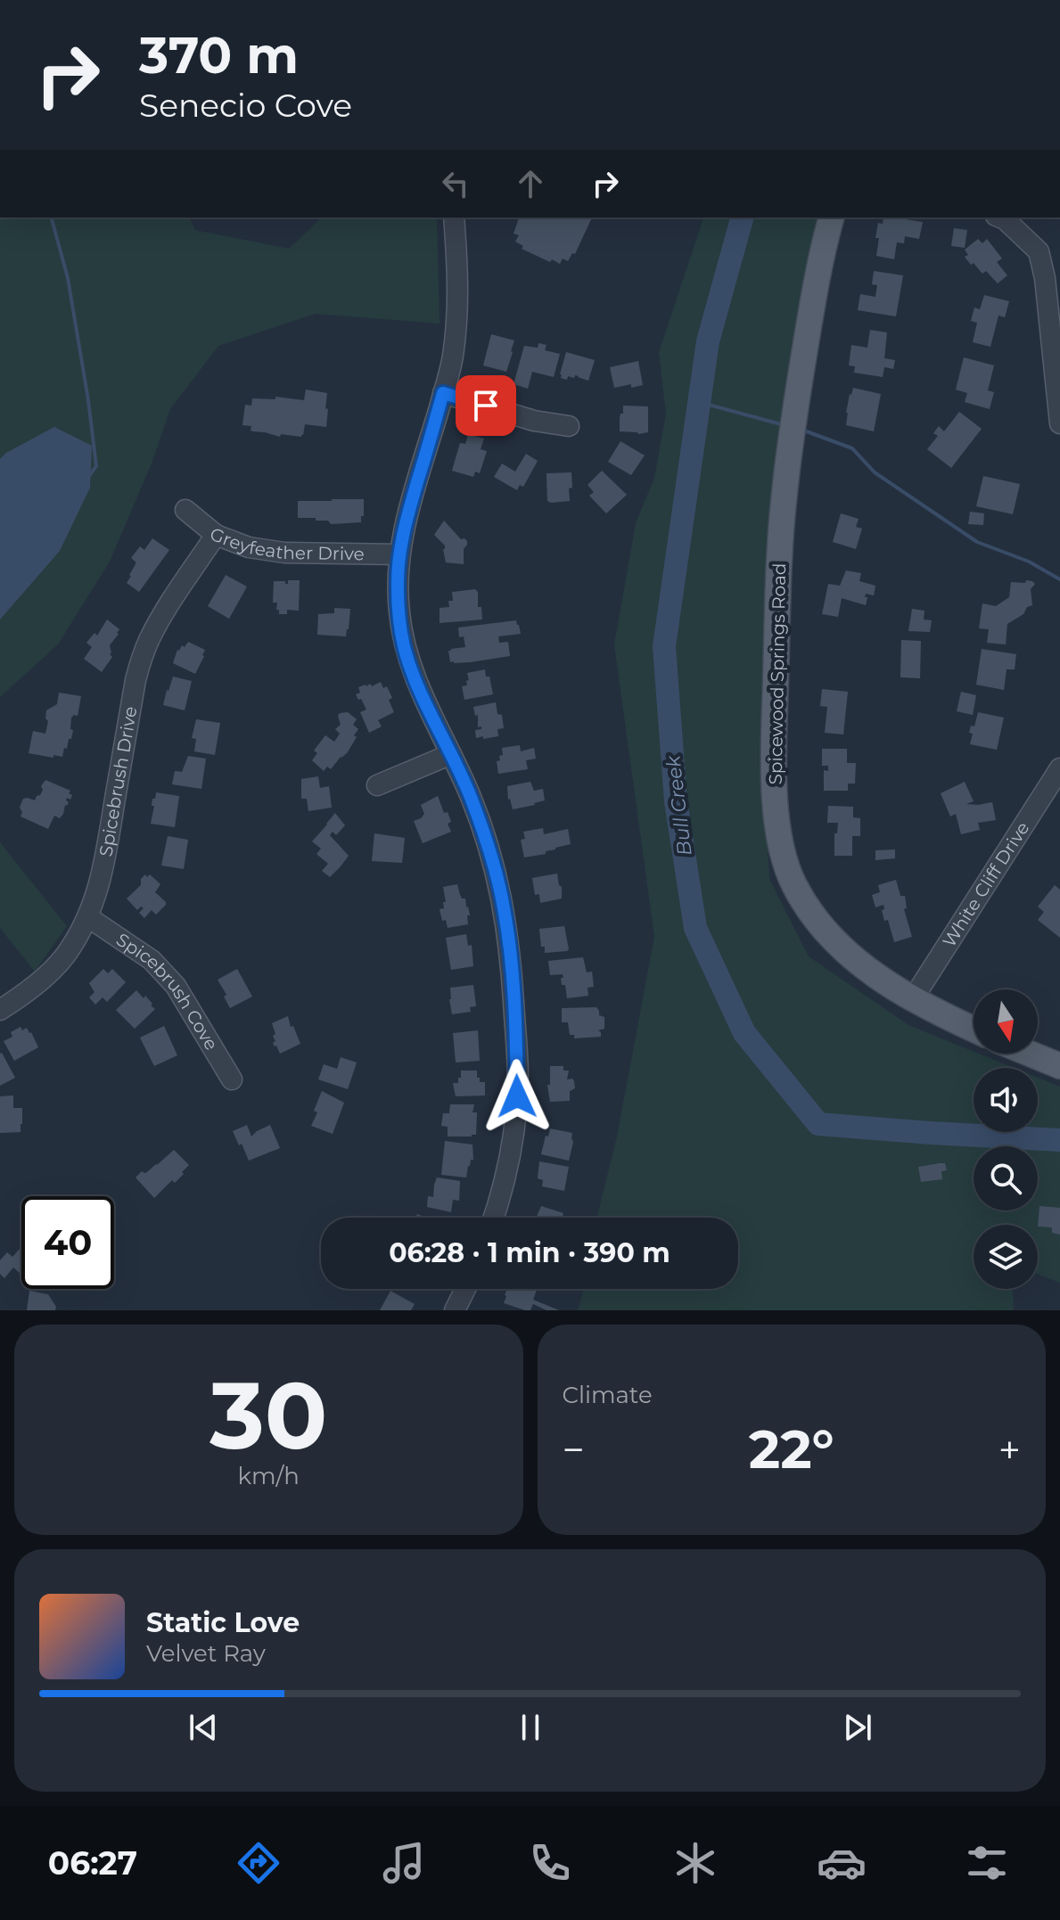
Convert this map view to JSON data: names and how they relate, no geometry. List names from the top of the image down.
{
  "streets": {
    "main road": ["Spicewood Springs Road"],
    "street": [
      "Greyfeather Drive",
      "Spicebrush Drive",
      "White Cliff Drive",
      "Spicebrush Cove"
    ]
  },
  "crossings": [
    ["Greyfeather Drive", "Spicebrush Drive"],
    ["Spicewood Springs Road", "White Cliff Drive"],
    ["Spicebrush Drive", "Spicebrush Cove"]
  ],
  "water": ["Bull Creek"],
  "north": "bottom",
  "page": {
    "turn": ["370 m", "Senecio Cove"],
    "limit": "40",
    "trip": "06:28 · 1 min · 390 m",
    "tile": [
      ["30", "km/h"],
      "Climate"
    ],
    "heat": ["−", "22°", "+"],
    "song": ["Static Love", "Velvet Ray"],
    "tabs": "06:27"
  }
}
